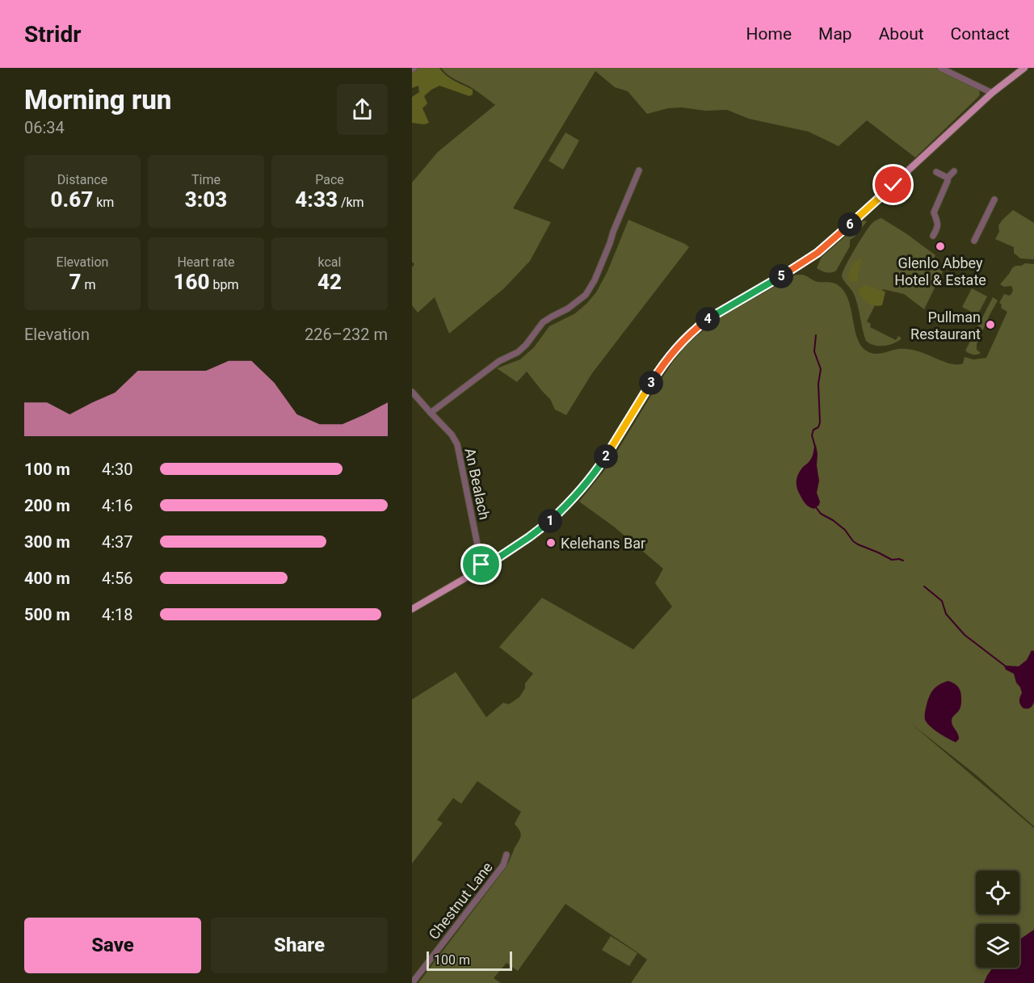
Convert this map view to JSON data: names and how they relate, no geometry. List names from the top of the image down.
{
  "streets": {
    "street": ["An Bealach", "Chestnut Lane"]
  },
  "places": ["Glenlo Abbey Hotel & Estate", "Pullman Restaurant", "Kelehans Bar"],
  "scale_bar": "100 m",
  "page": {
    "header": "Stridr",
    "nav": [
      "Home",
      "Map",
      "About",
      "Contact"
    ],
    "heading": ["Morning run", "06:34"],
    "stats": [
      ["Distance", "0.67 km"],
      ["Time", "3:03"],
      ["Pace", "4:33 /km"],
      ["Elevation", "7 m"],
      ["Heart rate", "160 bpm"],
      ["kcal", "42"]
    ],
    "pins": [
      "6",
      "5",
      "4",
      "3",
      "2",
      "1"
    ],
    "chart": ["Elevation", "226–232 m"],
    "list": [
      {
        "name": "100 m",
        "note": "4:30"
      },
      {
        "name": "200 m",
        "note": "4:16"
      },
      {
        "name": "300 m",
        "note": "4:37"
      },
      {
        "name": "400 m",
        "note": "4:56"
      },
      {
        "name": "500 m",
        "note": "4:18"
      }
    ],
    "buttons": ["Save", "Share"],
    "scale": "100 m"
  }
}
